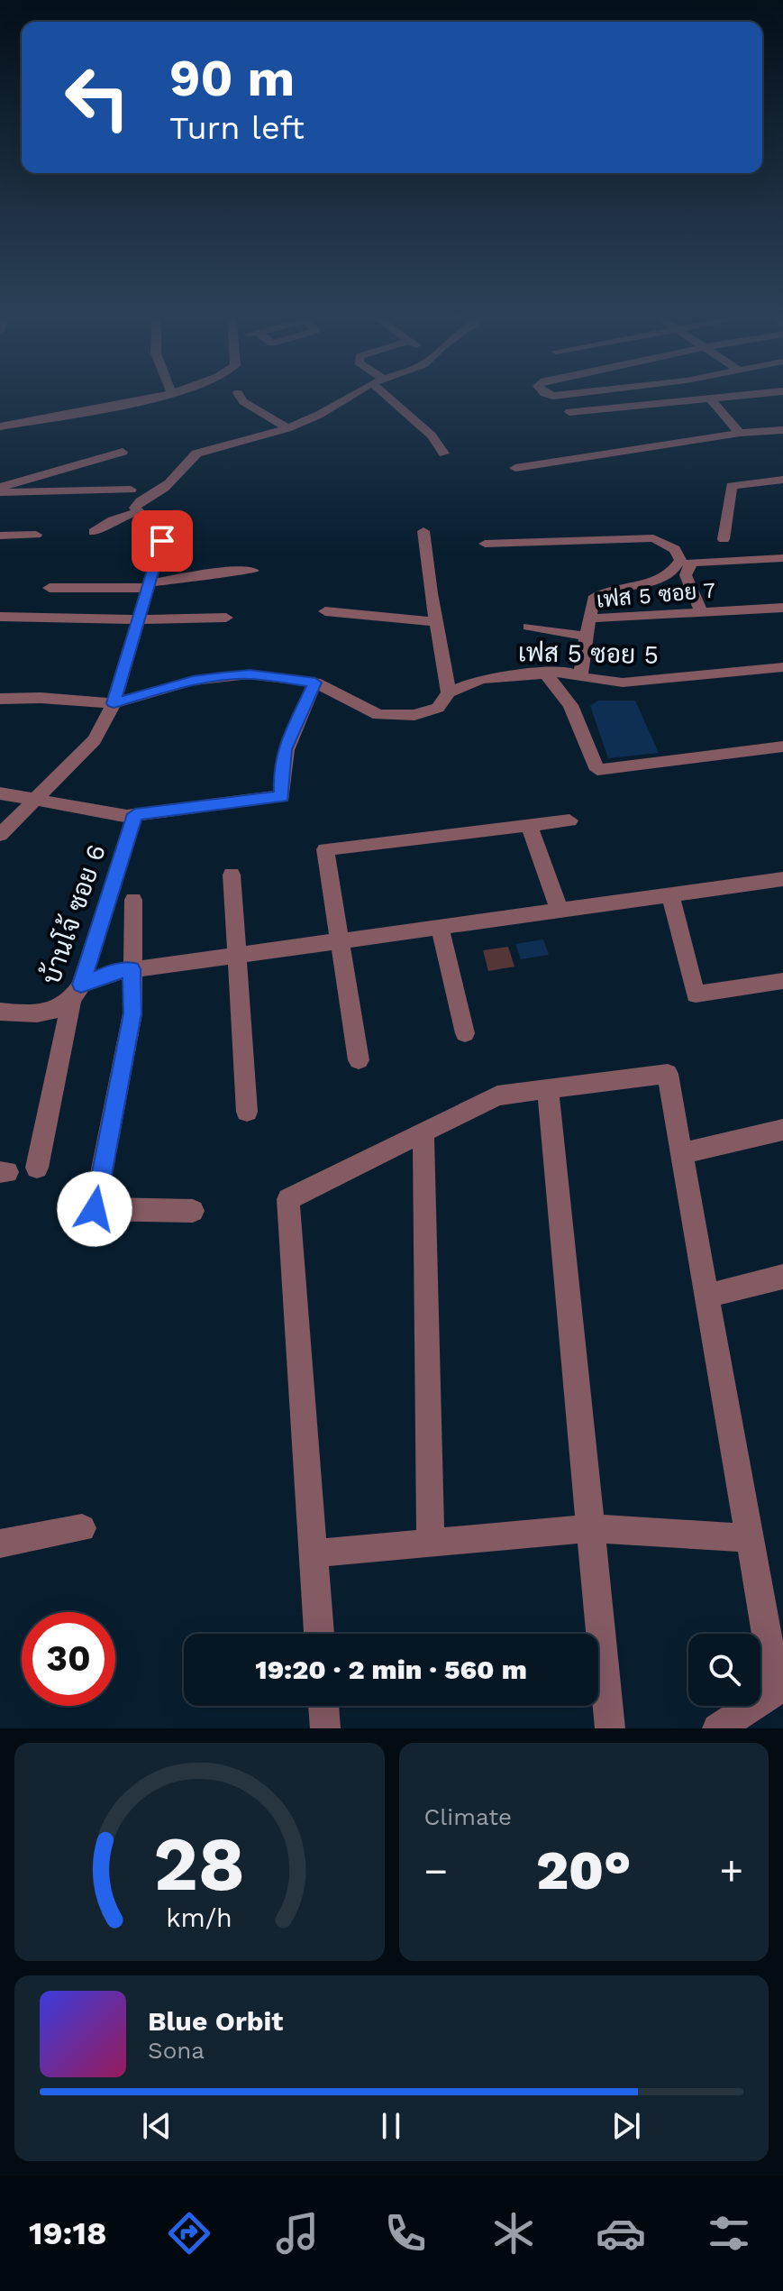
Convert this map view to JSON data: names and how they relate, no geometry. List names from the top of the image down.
{
  "streets": {
    "street": ["เฟส 5 ซอย 7", "เฟส 5 ซอย 5", "บ้านโจ้ ซอย 6"]
  },
  "crossings": [
    ["เฟส 5 ซอย 7", "เฟส 5 ซอย 5"]
  ],
  "page": {
    "turn": ["90 m", "Turn left"],
    "limit": "30",
    "trip": "19:20 · 2 min · 560 m",
    "tile": "Climate",
    "heat": ["−", "20°", "+"],
    "song": ["Blue Orbit", "Sona"],
    "tabs": "19:18",
    "gauge": ["28", "km/h"]
  }
}
